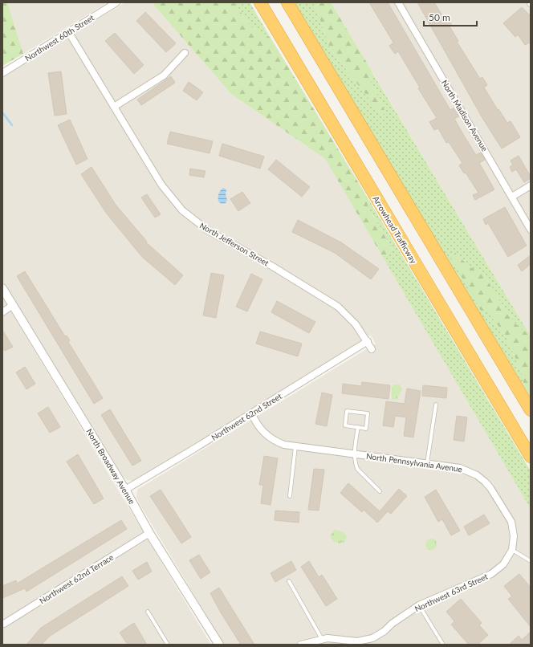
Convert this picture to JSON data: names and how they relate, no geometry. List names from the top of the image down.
{
  "streets": {
    "highway": ["Arrowhead Trafficway"],
    "street": [
      "Northwest 60th Street",
      "North Madison Avenue",
      "North Jefferson Street",
      "Northwest 62nd Street",
      "North Pennsylvania Avenue",
      "North Broadway Avenue",
      "Northwest 62nd Terrace",
      "Northwest 63rd Street"
    ]
  },
  "crossings": [
    ["Northwest 60th Street", "North Jefferson Street"],
    ["North Jefferson Street", "Northwest 62nd Street"],
    ["Northwest 62nd Street", "North Pennsylvania Avenue"],
    ["Northwest 62nd Street", "North Broadway Avenue"],
    ["North Pennsylvania Avenue", "Northwest 63rd Street"],
    ["North Broadway Avenue", "Northwest 62nd Terrace"]
  ],
  "scale_bar": "50 m"
}
